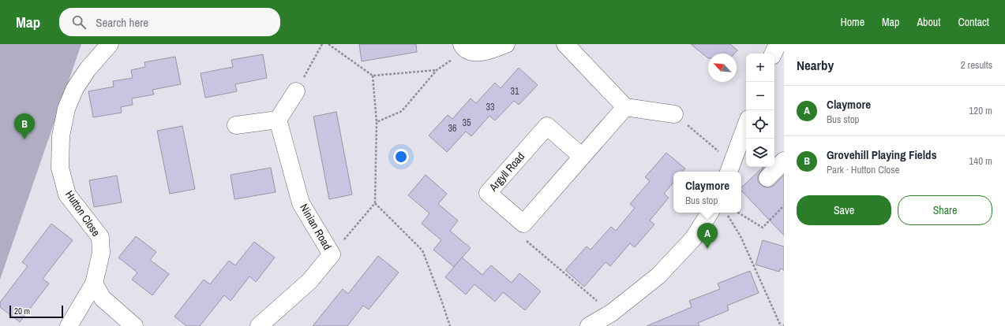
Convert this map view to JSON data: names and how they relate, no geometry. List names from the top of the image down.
{
  "streets": {
    "street": ["Argyll Road", "Hutton Close", "Ninian Road"]
  },
  "house_numbers": [
    "31",
    "33",
    "35",
    "36"
  ],
  "scale_bar": "20 m",
  "north": "top left",
  "page": {
    "header": "Map",
    "search": "Search here",
    "nav": [
      "Home",
      "Map",
      "About",
      "Contact"
    ],
    "heading": ["Nearby", "2 results"],
    "map_buttons": ["+", "−"],
    "list": [
      {
        "mark": "A",
        "name": "Claymore",
        "note": "Bus stop",
        "value": "120 m"
      },
      {
        "mark": "B",
        "name": "Grovehill Playing Fields",
        "note": "Park · Hutton Close",
        "value": "140 m"
      }
    ],
    "pins": ["B", "A"],
    "popup": ["Claymore", "Bus stop"],
    "buttons": ["Save", "Share"],
    "scale": "20 m"
  }
}
